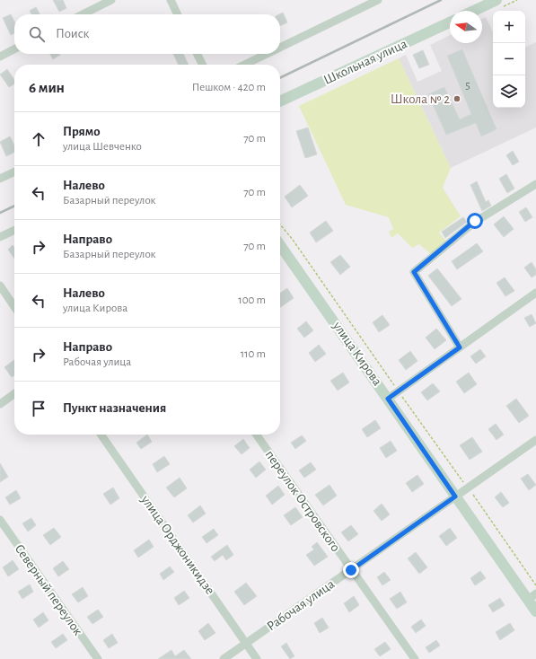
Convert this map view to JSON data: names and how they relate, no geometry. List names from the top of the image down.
{
  "streets": {
    "main road": ["Школьная улица", "улица Кирова"],
    "street": [
      "переулок Островского",
      "улица Орджоникидзе",
      "Северный переулок",
      "Рабочая улица"
    ]
  },
  "crossings": [
    ["улица Кирова", "Рабочая улица"],
    ["переулок Островского", "Рабочая улица"],
    ["улица Орджоникидзе", "Рабочая улица"]
  ],
  "places": ["Школа № 2"],
  "house_numbers": ["5"],
  "north": "left",
  "page": {
    "map_buttons": ["+", "−"],
    "search": "Поиск",
    "heading": ["6 мин", "Пешком · 420 m"],
    "list": [
      ["Прямо", "улица Шевченко", "70 m"],
      ["Налево", "Базарный переулок", "70 m"],
      ["Направо", "Базарный переулок", "70 m"],
      ["Налево", "улица Кирова", "100 m"],
      ["Направо", "Рабочая улица", "110 m"],
      "Пункт назначения"
    ]
  }
}
